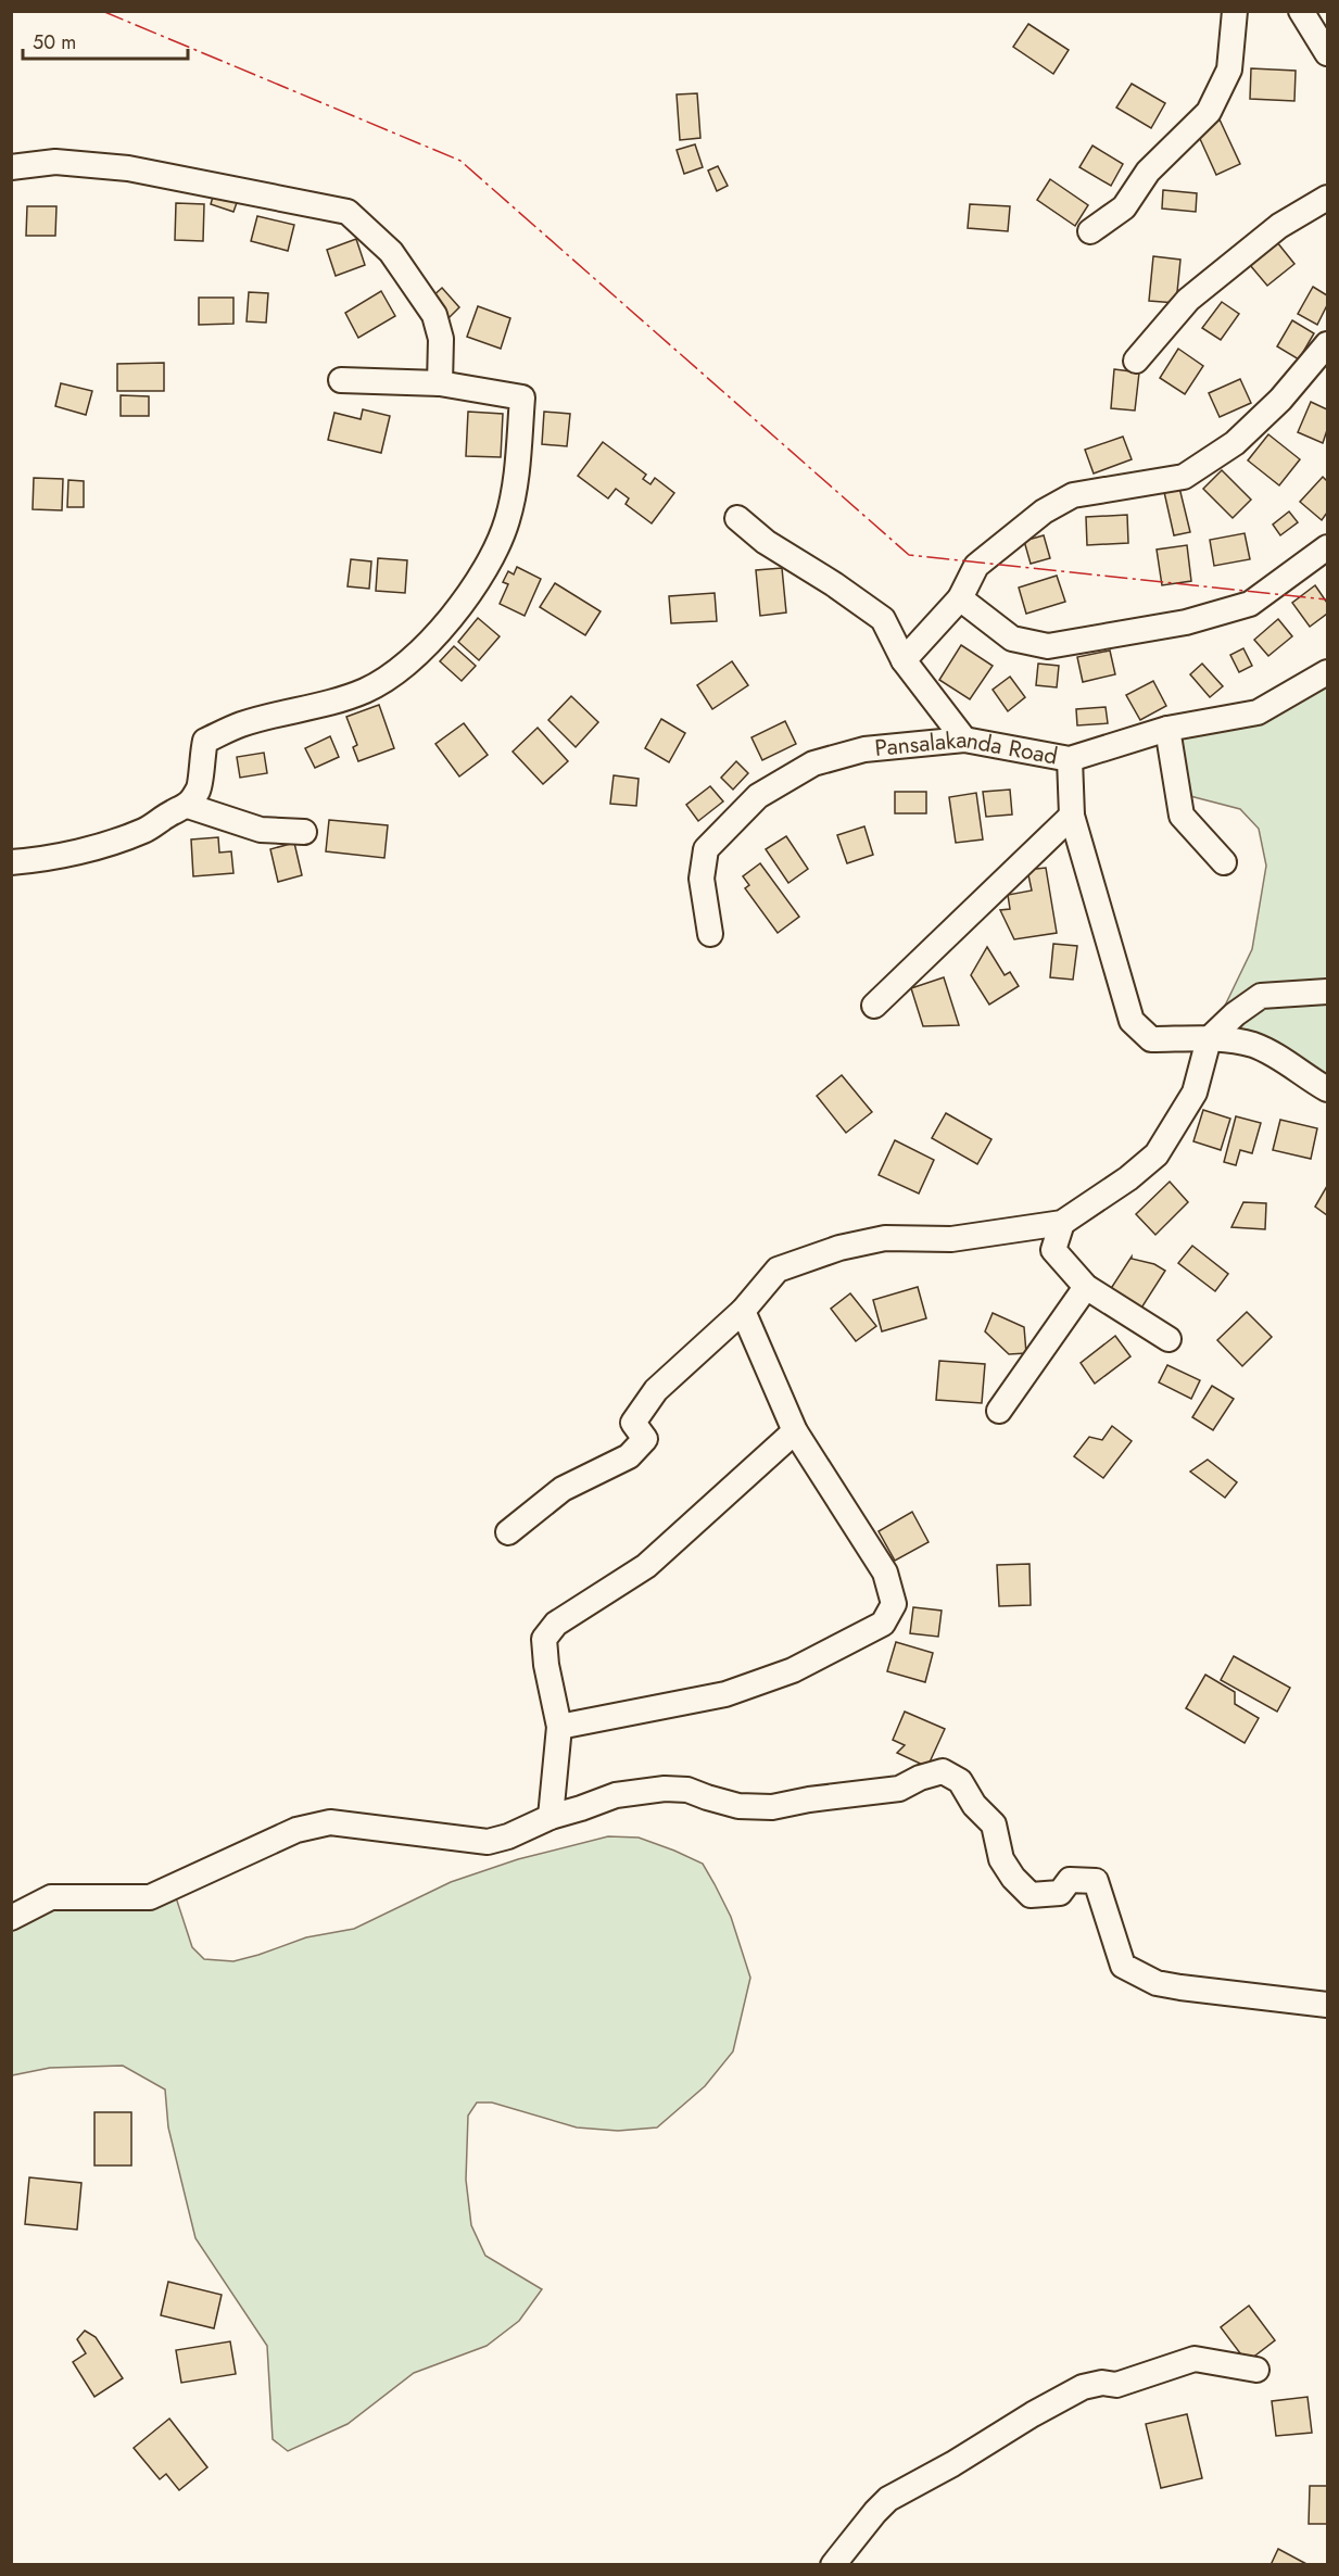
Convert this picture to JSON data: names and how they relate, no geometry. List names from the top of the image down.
{
  "streets": {
    "street": ["Pansalakanda Road"]
  },
  "scale_bar": "50 m"
}
